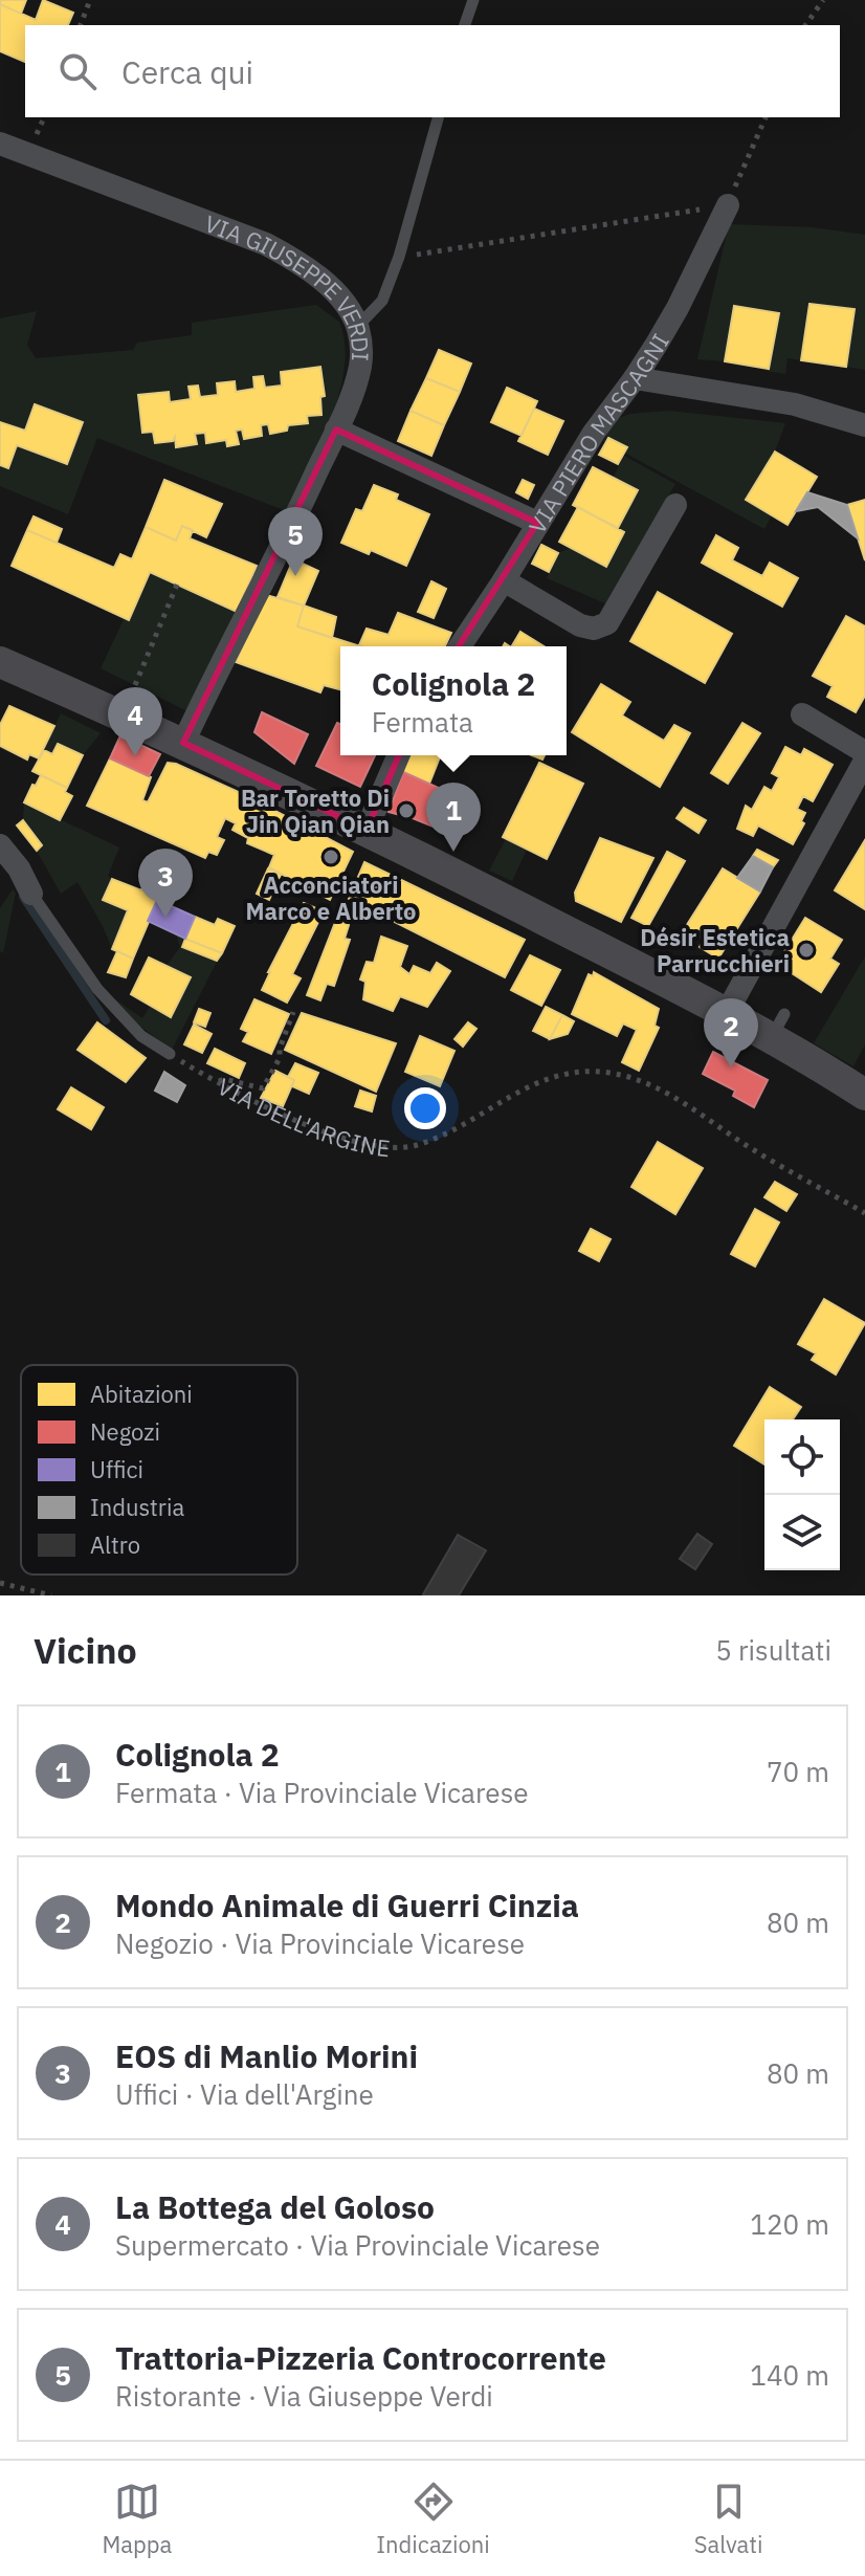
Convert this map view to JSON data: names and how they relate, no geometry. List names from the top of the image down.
{
  "streets": {
    "street": ["VIA GIUSEPPE VERDI", "VIA PIERO MASCAGNI"],
    "path": ["VIA DELL'ARGINE"]
  },
  "places": ["Bar Toretto Di Jin Qian Qian", "Acconciatori Marco e Alberto", "Désir Estetica Parrucchieri"],
  "legend": [
    "Abitazioni",
    "Negozi",
    "Uffici",
    "Industria",
    "Altro"
  ],
  "page": {
    "search": "Cerca qui",
    "pins": [
      "5",
      "4",
      "1",
      "3",
      "2"
    ],
    "popup": ["Colignola 2", "Fermata"],
    "heading": ["Vicino", "5 risultati"],
    "list": [
      {
        "mark": "1",
        "name": "Colignola 2",
        "note": "Fermata · Via Provinciale Vicarese",
        "value": "70 m"
      },
      {
        "mark": "2",
        "name": "Mondo Animale di Guerri Cinzia",
        "note": "Negozio · Via Provinciale Vicarese",
        "value": "80 m"
      },
      {
        "mark": "3",
        "name": "EOS di Manlio Morini",
        "note": "Uffici · Via dell'Argine",
        "value": "80 m"
      },
      {
        "mark": "4",
        "name": "La Bottega del Goloso",
        "note": "Supermercato · Via Provinciale Vicarese",
        "value": "120 m"
      },
      {
        "mark": "5",
        "name": "Trattoria-Pizzeria Controcorrente",
        "note": "Ristorante · Via Giuseppe Verdi",
        "value": "140 m"
      }
    ],
    "nav": ["Mappa", "Indicazioni", "Salvati"]
  }
}
